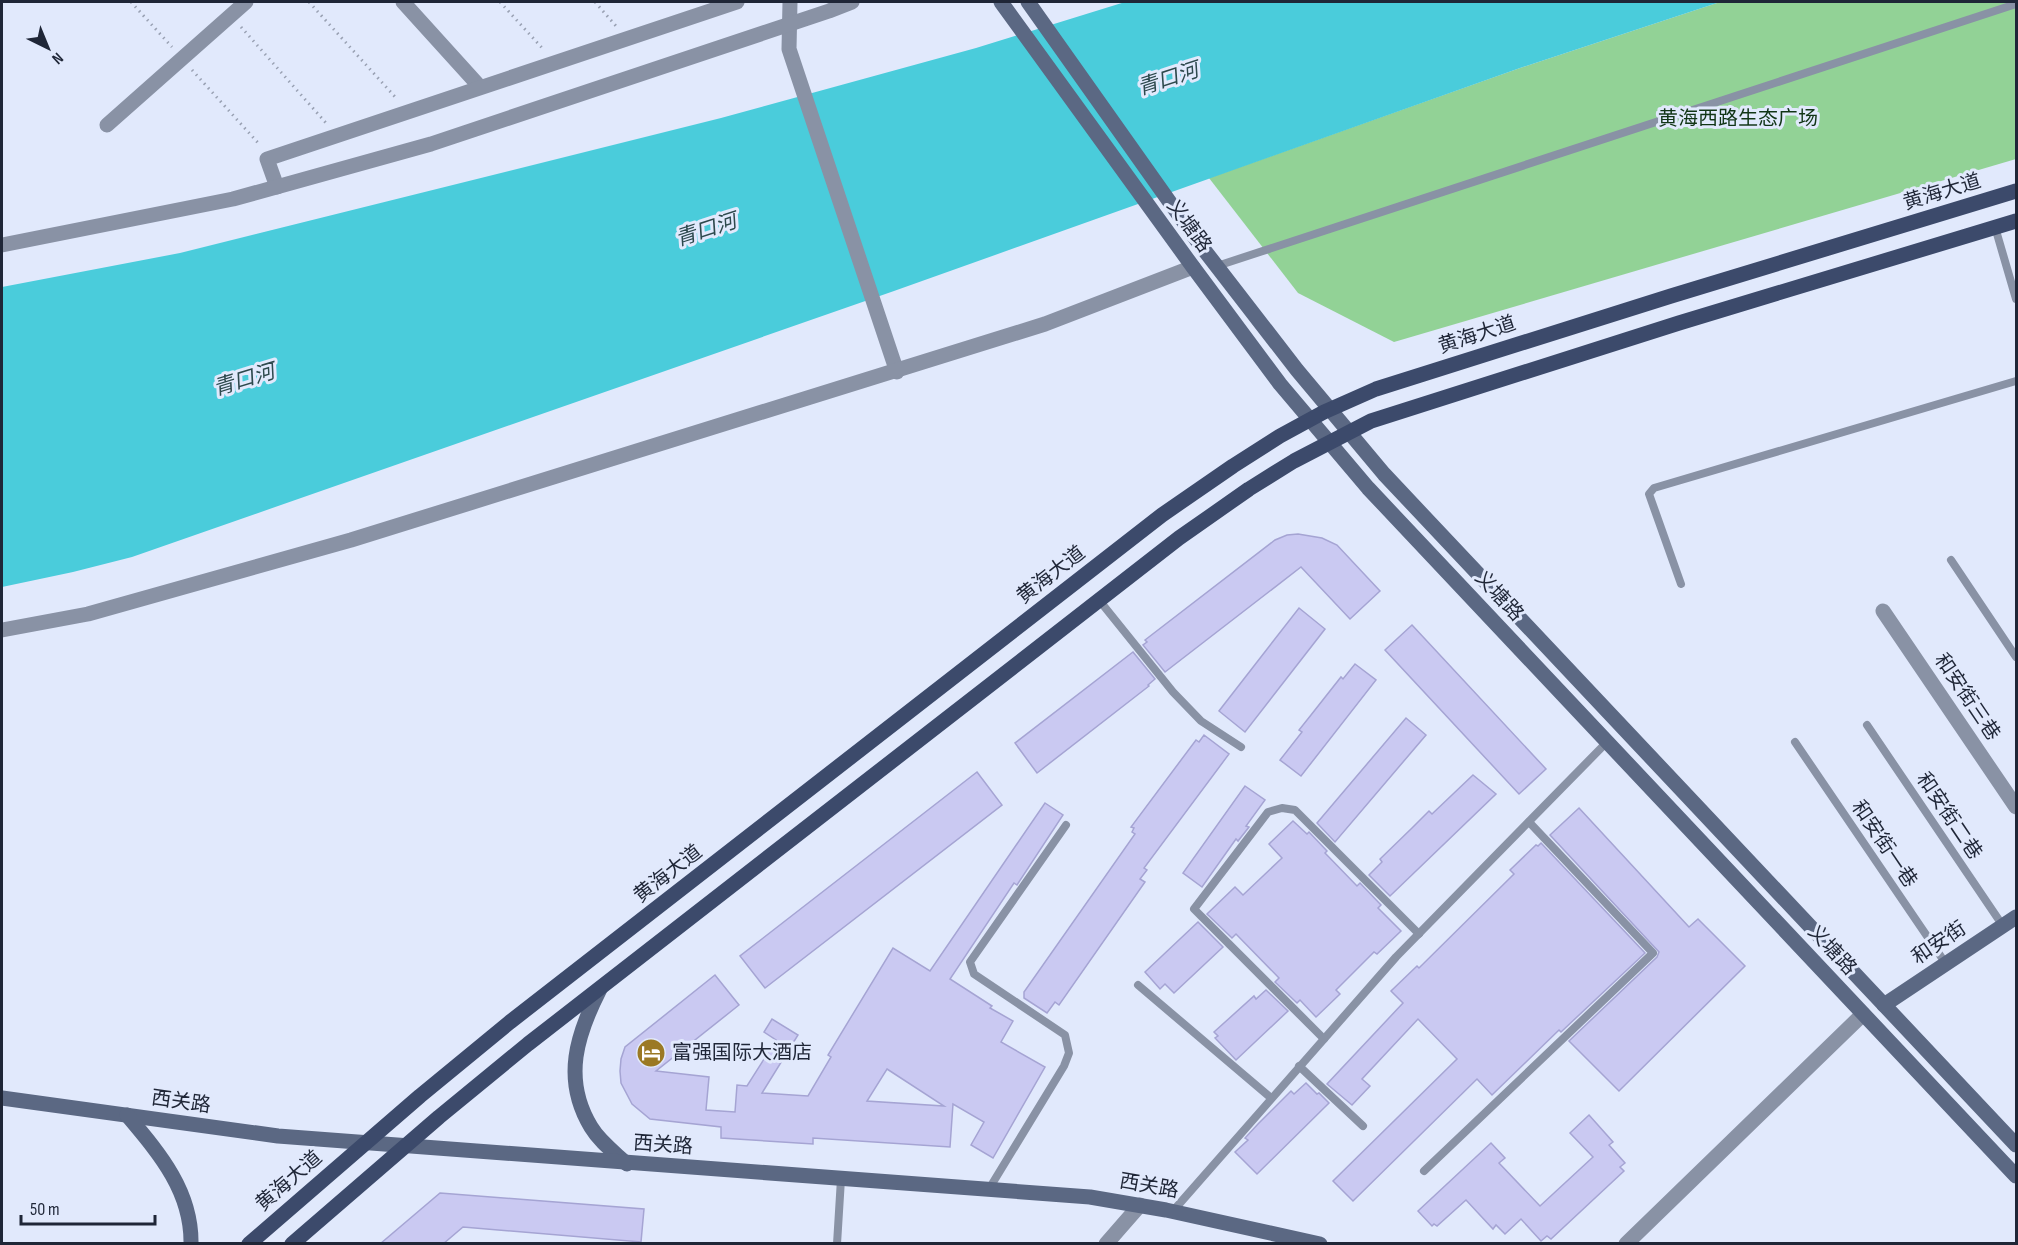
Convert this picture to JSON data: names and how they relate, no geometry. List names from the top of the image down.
{
  "streets": {
    "main road": [
      "黄海大道",
      "义塘路",
      "和安街",
      "西关路"
    ],
    "street": ["和安街三巷"],
    "lane": ["和安街二巷", "和安街一巷"]
  },
  "crossings": [
    ["黄海大道", "义塘路"],
    ["黄海大道", "西关路"],
    ["义塘路", "和安街"],
    ["和安街二巷", "和安街"],
    ["和安街一巷", "和安街"]
  ],
  "water": ["青口河"],
  "parks": ["黄海西路生态广场"],
  "places": {
    "hotel": ["富强国际大酒店"]
  },
  "scale_bar": "50 m",
  "north": "bottom right"
}
